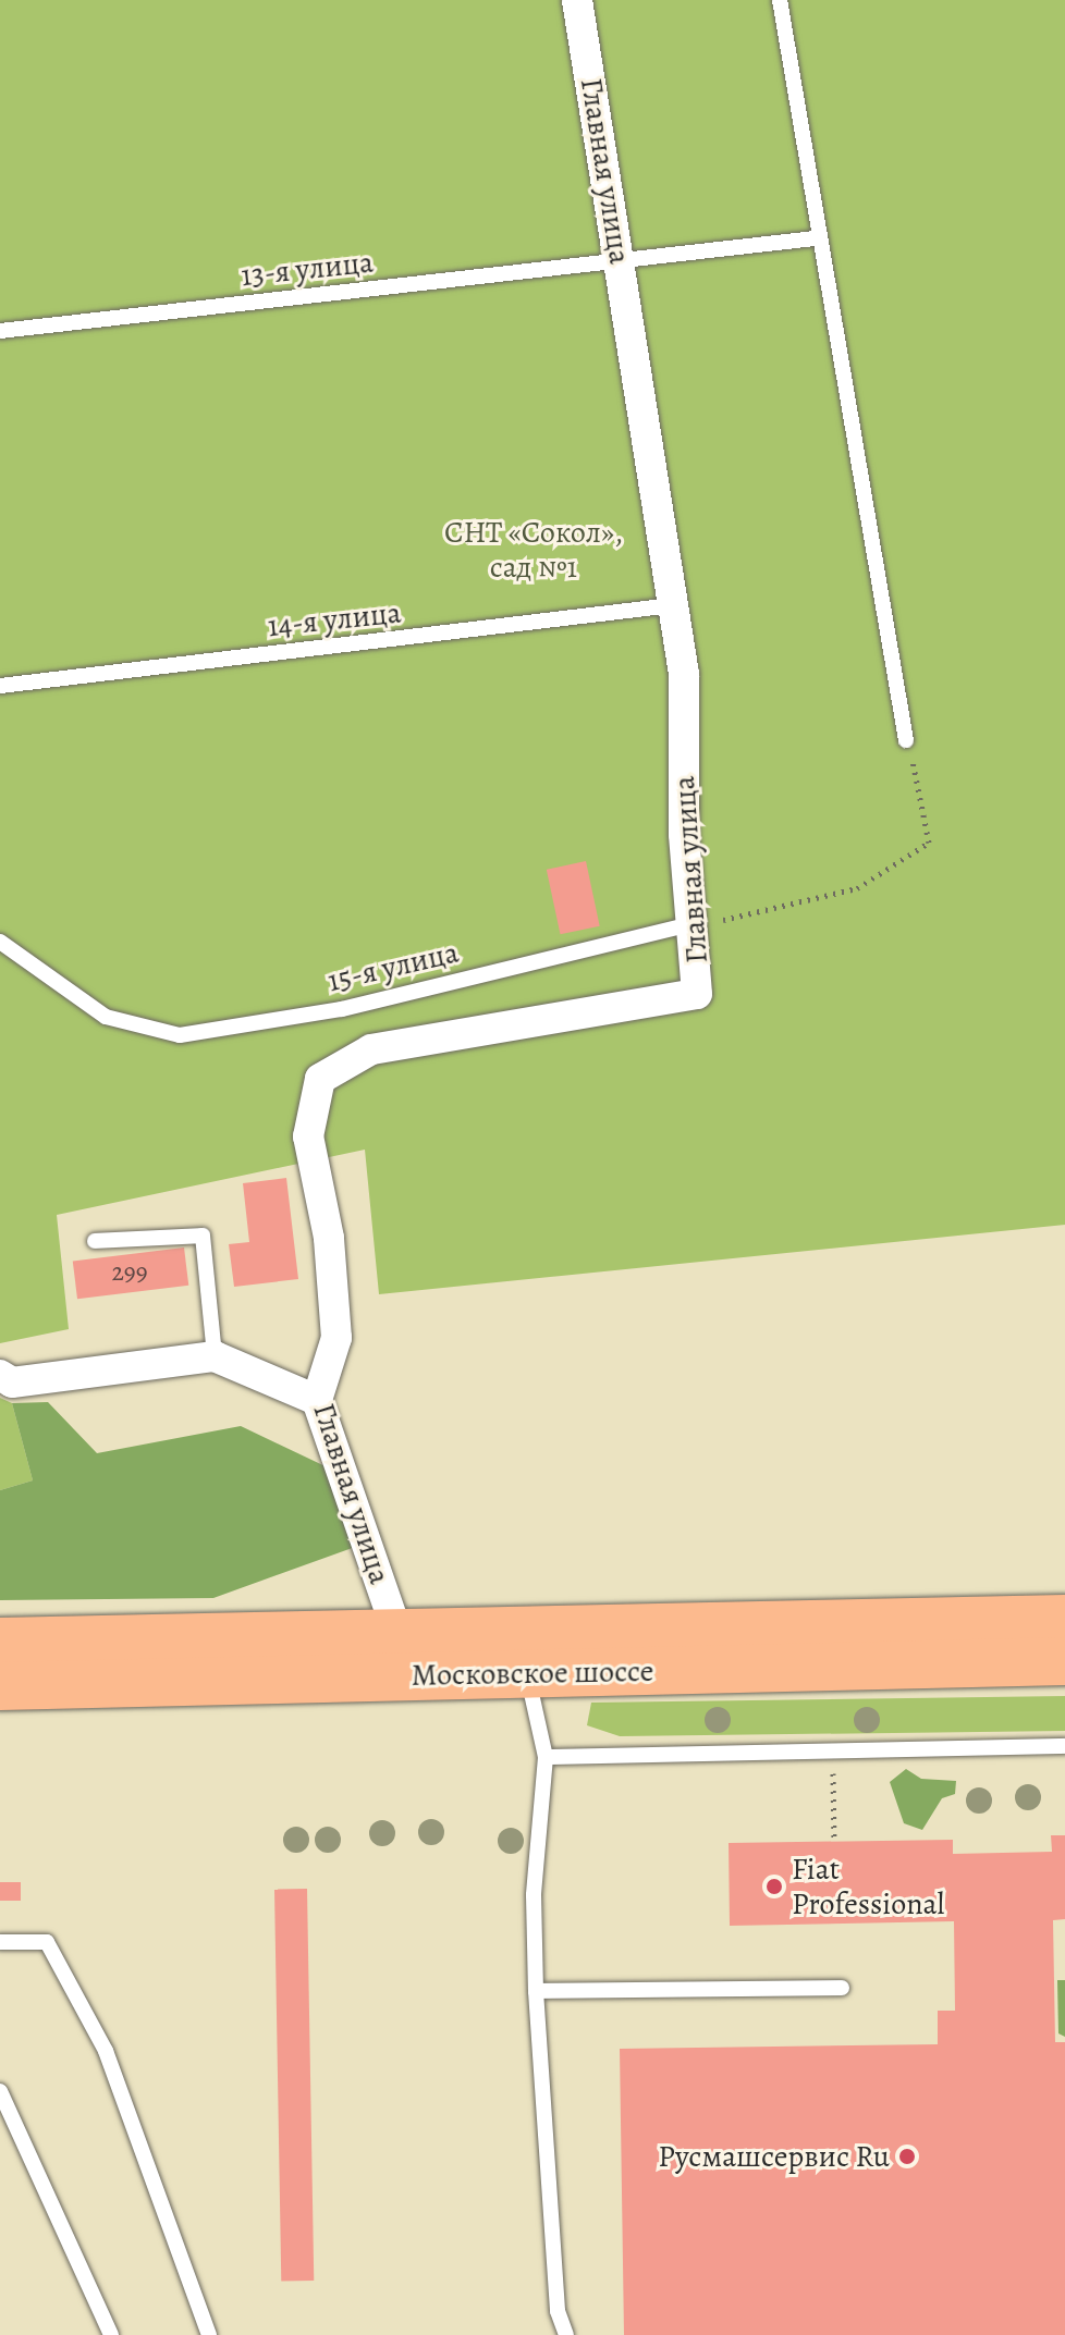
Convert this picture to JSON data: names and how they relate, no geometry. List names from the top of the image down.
{
  "streets": {
    "main road": ["Московское шоссе"],
    "street": ["Главная улица"],
    "lane": ["13-я улица", "14-я улица", "15-я улица"]
  },
  "crossings": [
    ["Главная улица", "13-я улица"],
    ["Главная улица", "14-я улица"],
    ["Главная улица", "15-я улица"],
    ["Главная улица", "Московское шоссе"]
  ],
  "parks": ["СНТ «Сокол», сад №1"],
  "places": ["Fiat Professional", "Русмашсервис Ru"],
  "house_numbers": ["299"]
}
